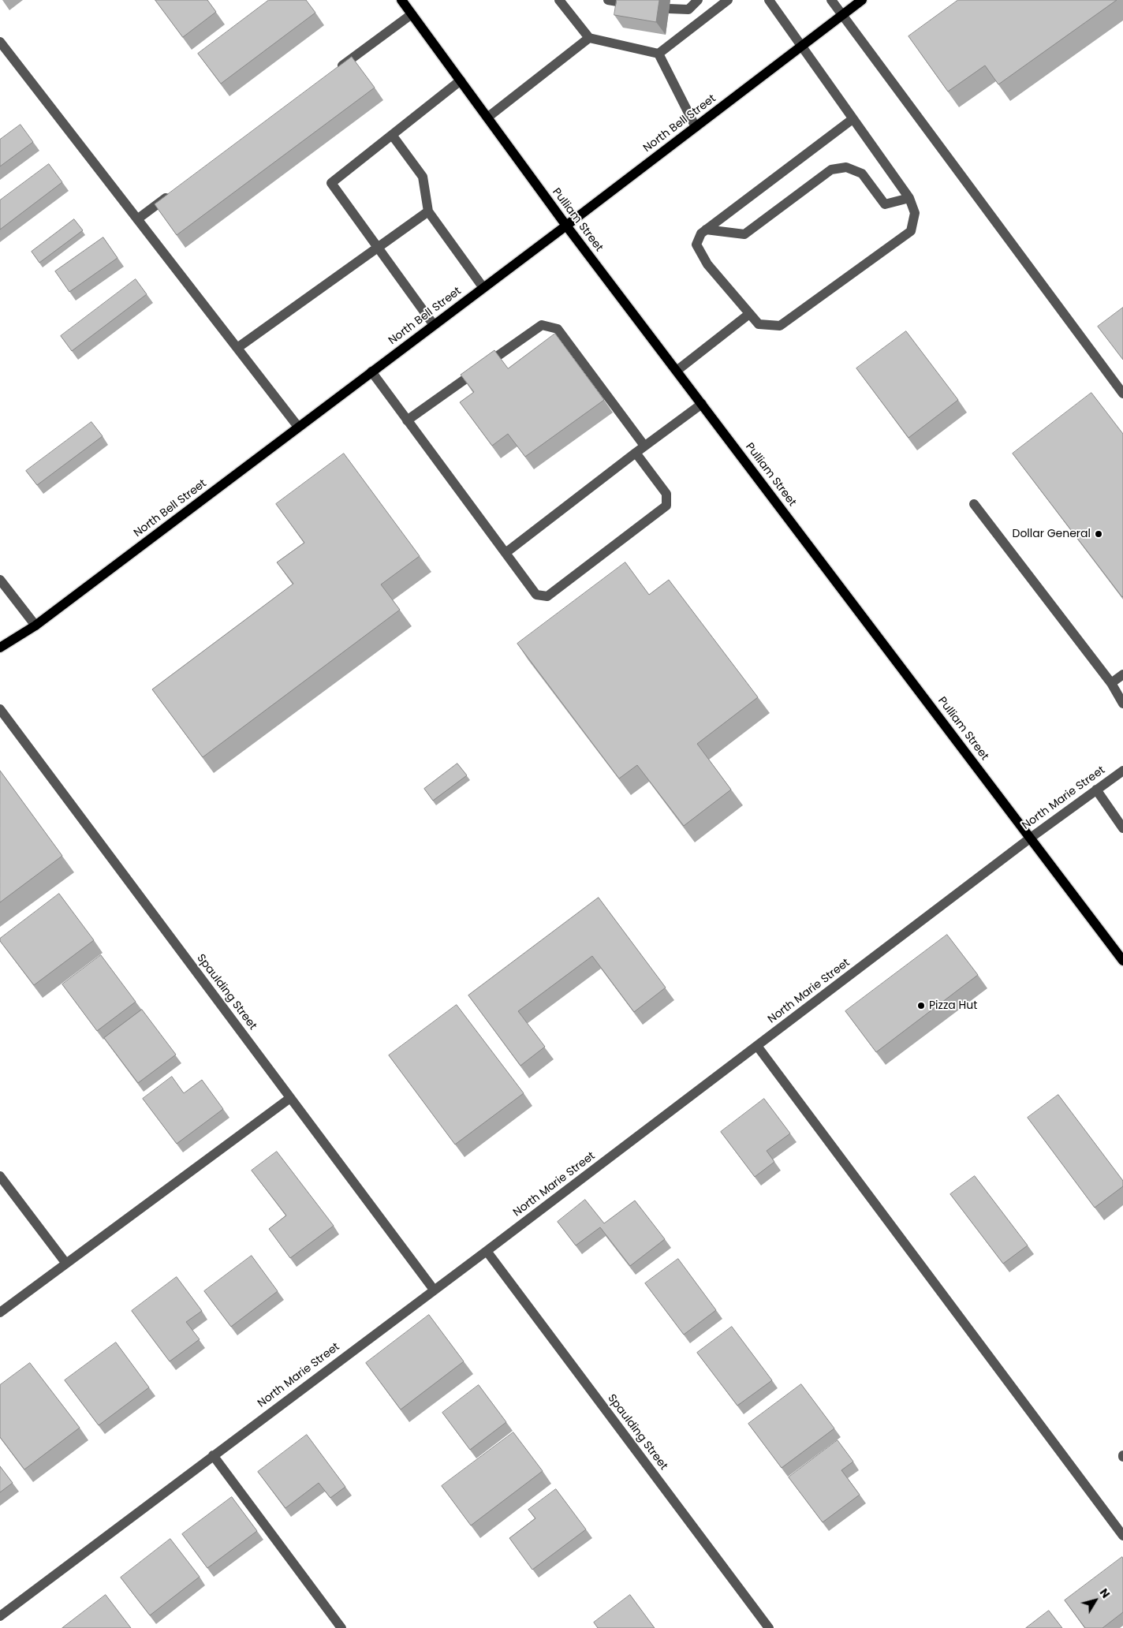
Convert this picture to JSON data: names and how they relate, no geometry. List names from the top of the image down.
{
  "streets": {
    "main road": ["North Bell Street", "Pulliam Street"],
    "street": ["North Marie Street", "Spaulding Street"]
  },
  "crossings": [
    ["North Bell Street", "Pulliam Street"],
    ["Pulliam Street", "North Marie Street"],
    ["North Marie Street", "Spaulding Street"]
  ],
  "places": ["Dollar General", "Pizza Hut"],
  "north": "top right"
}
